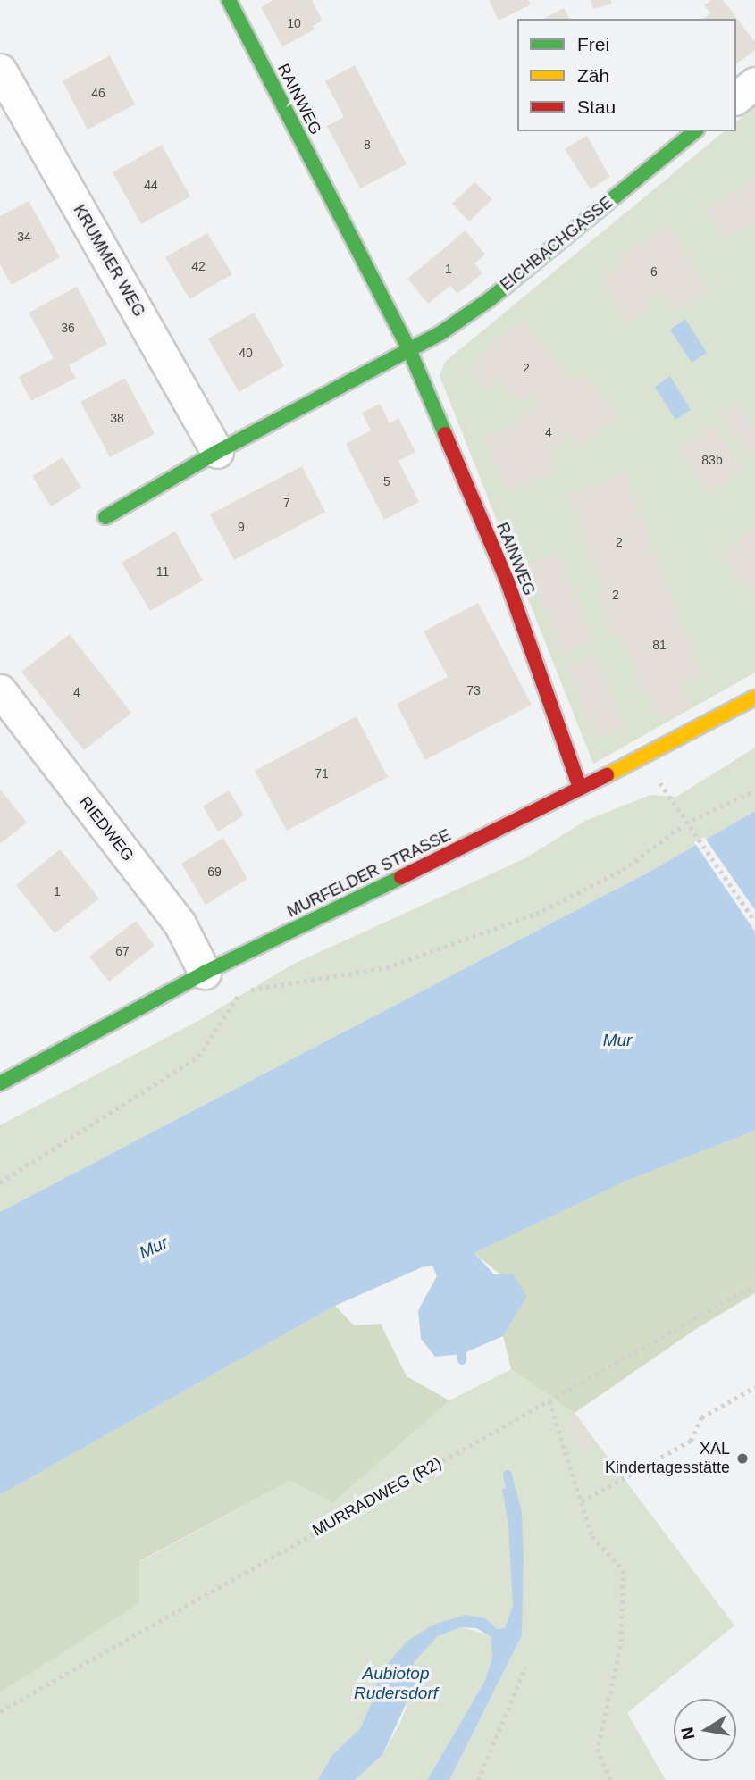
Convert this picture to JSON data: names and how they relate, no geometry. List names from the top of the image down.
{
  "streets": {
    "street": [
      "RAINWEG",
      "EICHBACHGASSE",
      "KRUMMER WEG",
      "RIEDWEG",
      "MURFELDER STRASSE"
    ],
    "path": ["MURRADWEG (R2)"]
  },
  "crossings": [
    ["RAINWEG", "EICHBACHGASSE"],
    ["RAINWEG", "MURFELDER STRASSE"],
    ["RIEDWEG", "MURFELDER STRASSE"]
  ],
  "water": ["Mur", "Aubiotop Rudersdorf"],
  "places": ["XAL Kindertagesstätte"],
  "house_numbers": [
    "10",
    "46",
    "8",
    "44",
    "34",
    "42",
    "1",
    "6",
    "36",
    "40",
    "2",
    "38",
    "4",
    "83b",
    "5",
    "7",
    "9",
    "2",
    "11",
    "2",
    "81",
    "73",
    "4",
    "71",
    "69",
    "1",
    "67"
  ],
  "legend": ["Frei", "Zäh", "Stau"],
  "north": "left"
}
